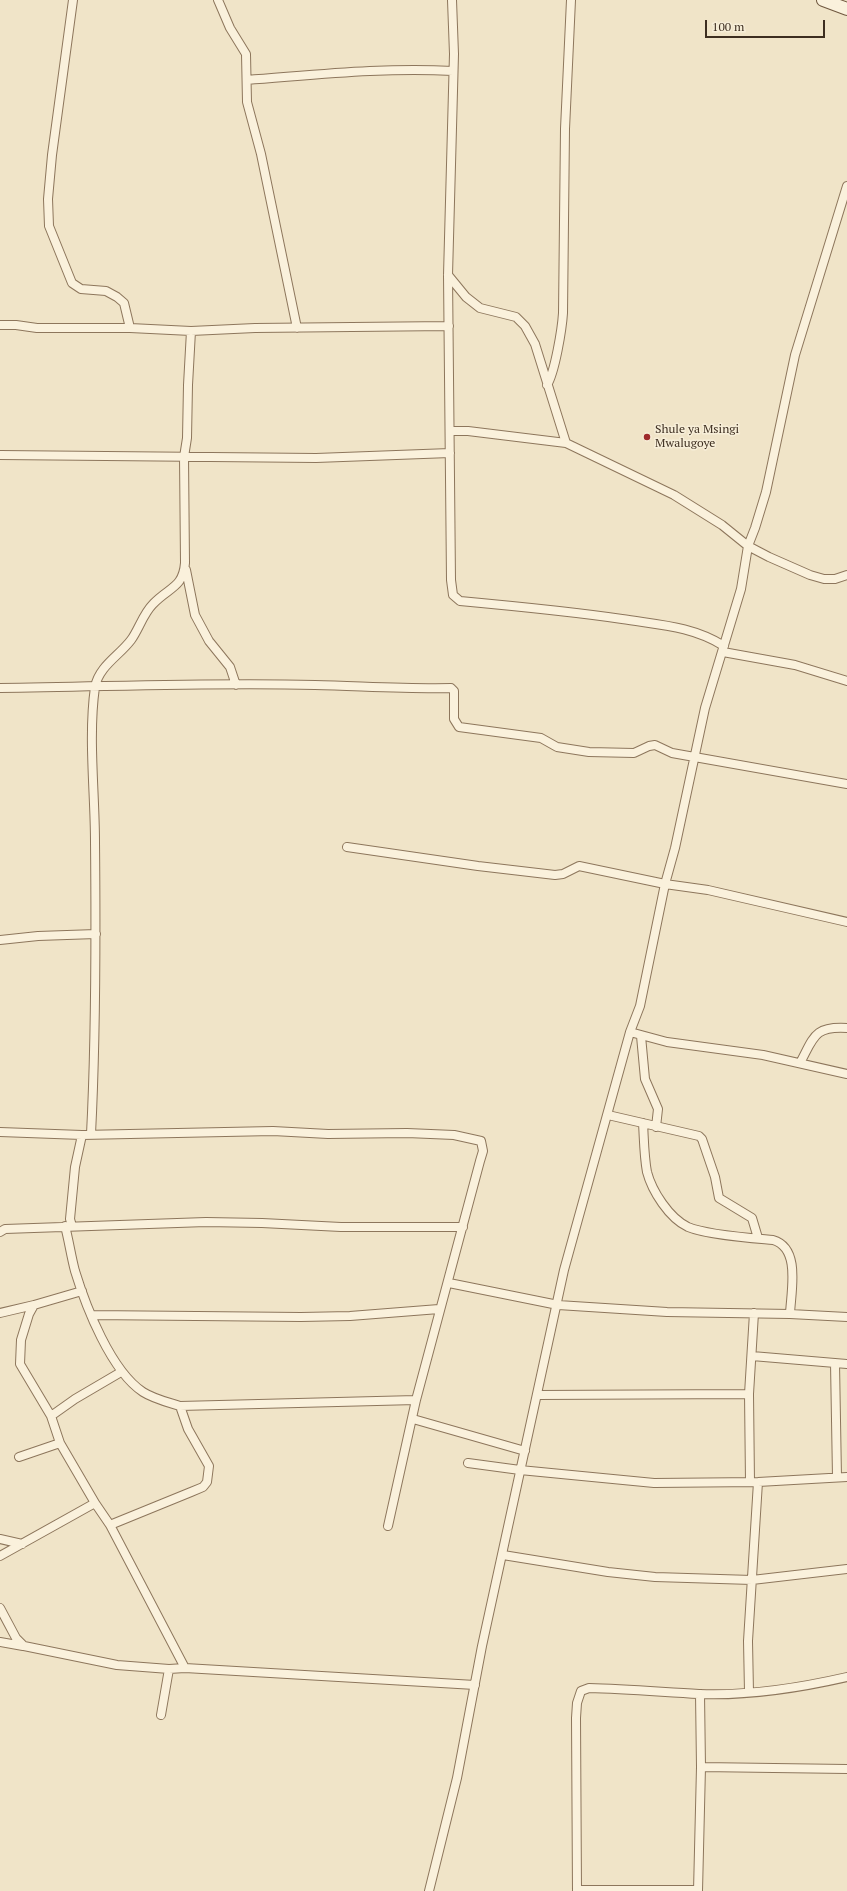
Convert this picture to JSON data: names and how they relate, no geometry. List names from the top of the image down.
{
  "places": ["Shule ya Msingi Mwalugoye"],
  "scale_bar": "100 m"
}
